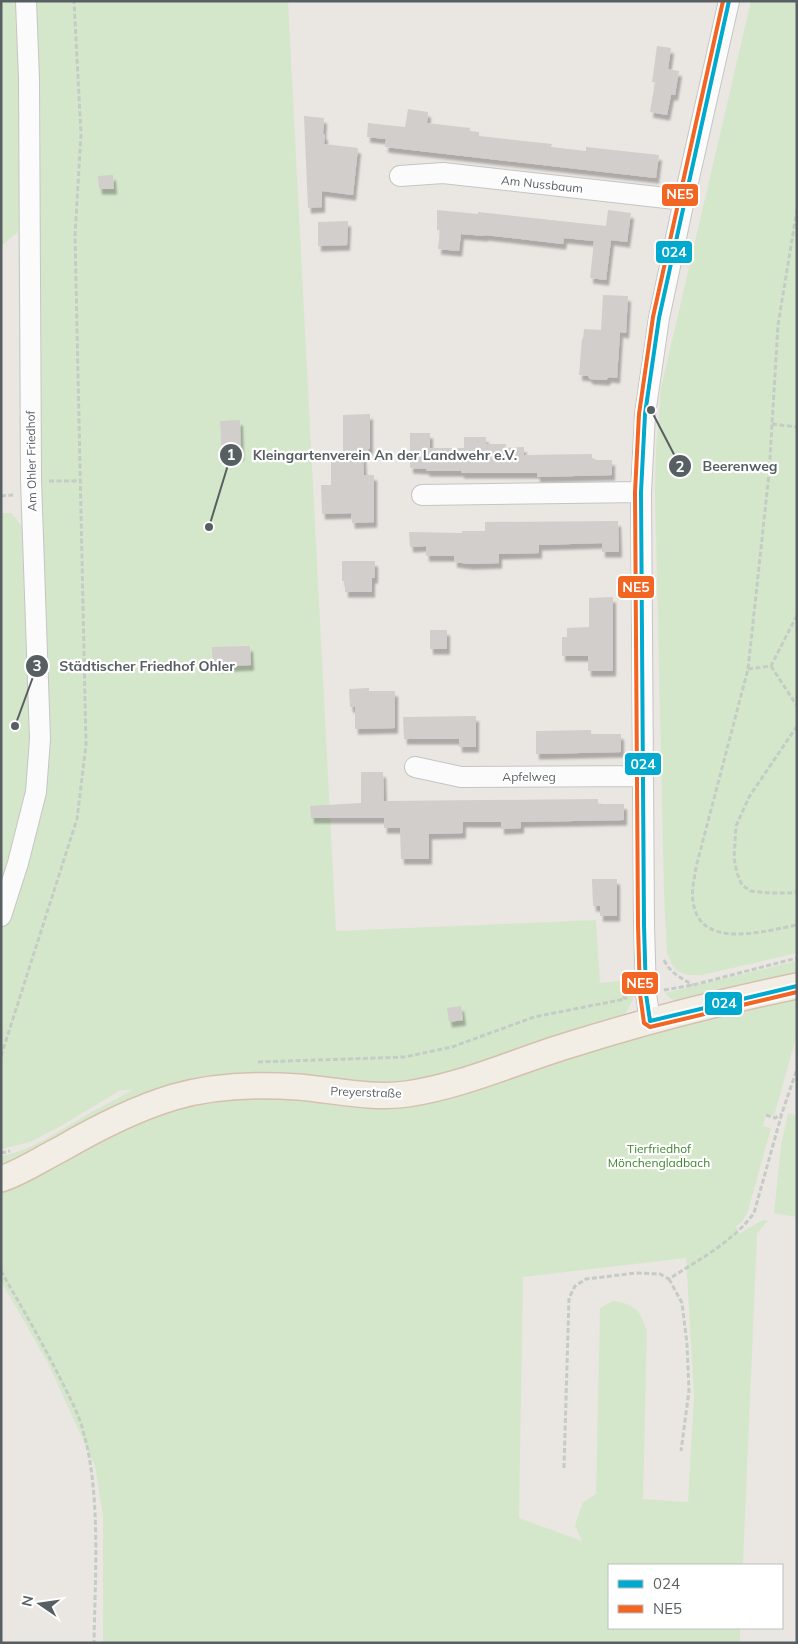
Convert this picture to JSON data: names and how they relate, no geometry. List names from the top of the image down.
{
  "streets": {
    "main road": ["Preyerstraße"],
    "street": ["Am Nussbaum", "Am Ohler Friedhof", "Apfelweg"]
  },
  "parks": ["Tierfriedhof Mönchengladbach"],
  "places": ["Beerenweg", "Kleingartenverein An der Landwehr e.V.", "Städtischer Friedhof Ohler"],
  "lines": ["transit line 024", "transit line NE5"],
  "legend": ["024", "NE5"],
  "north": "left"
}
